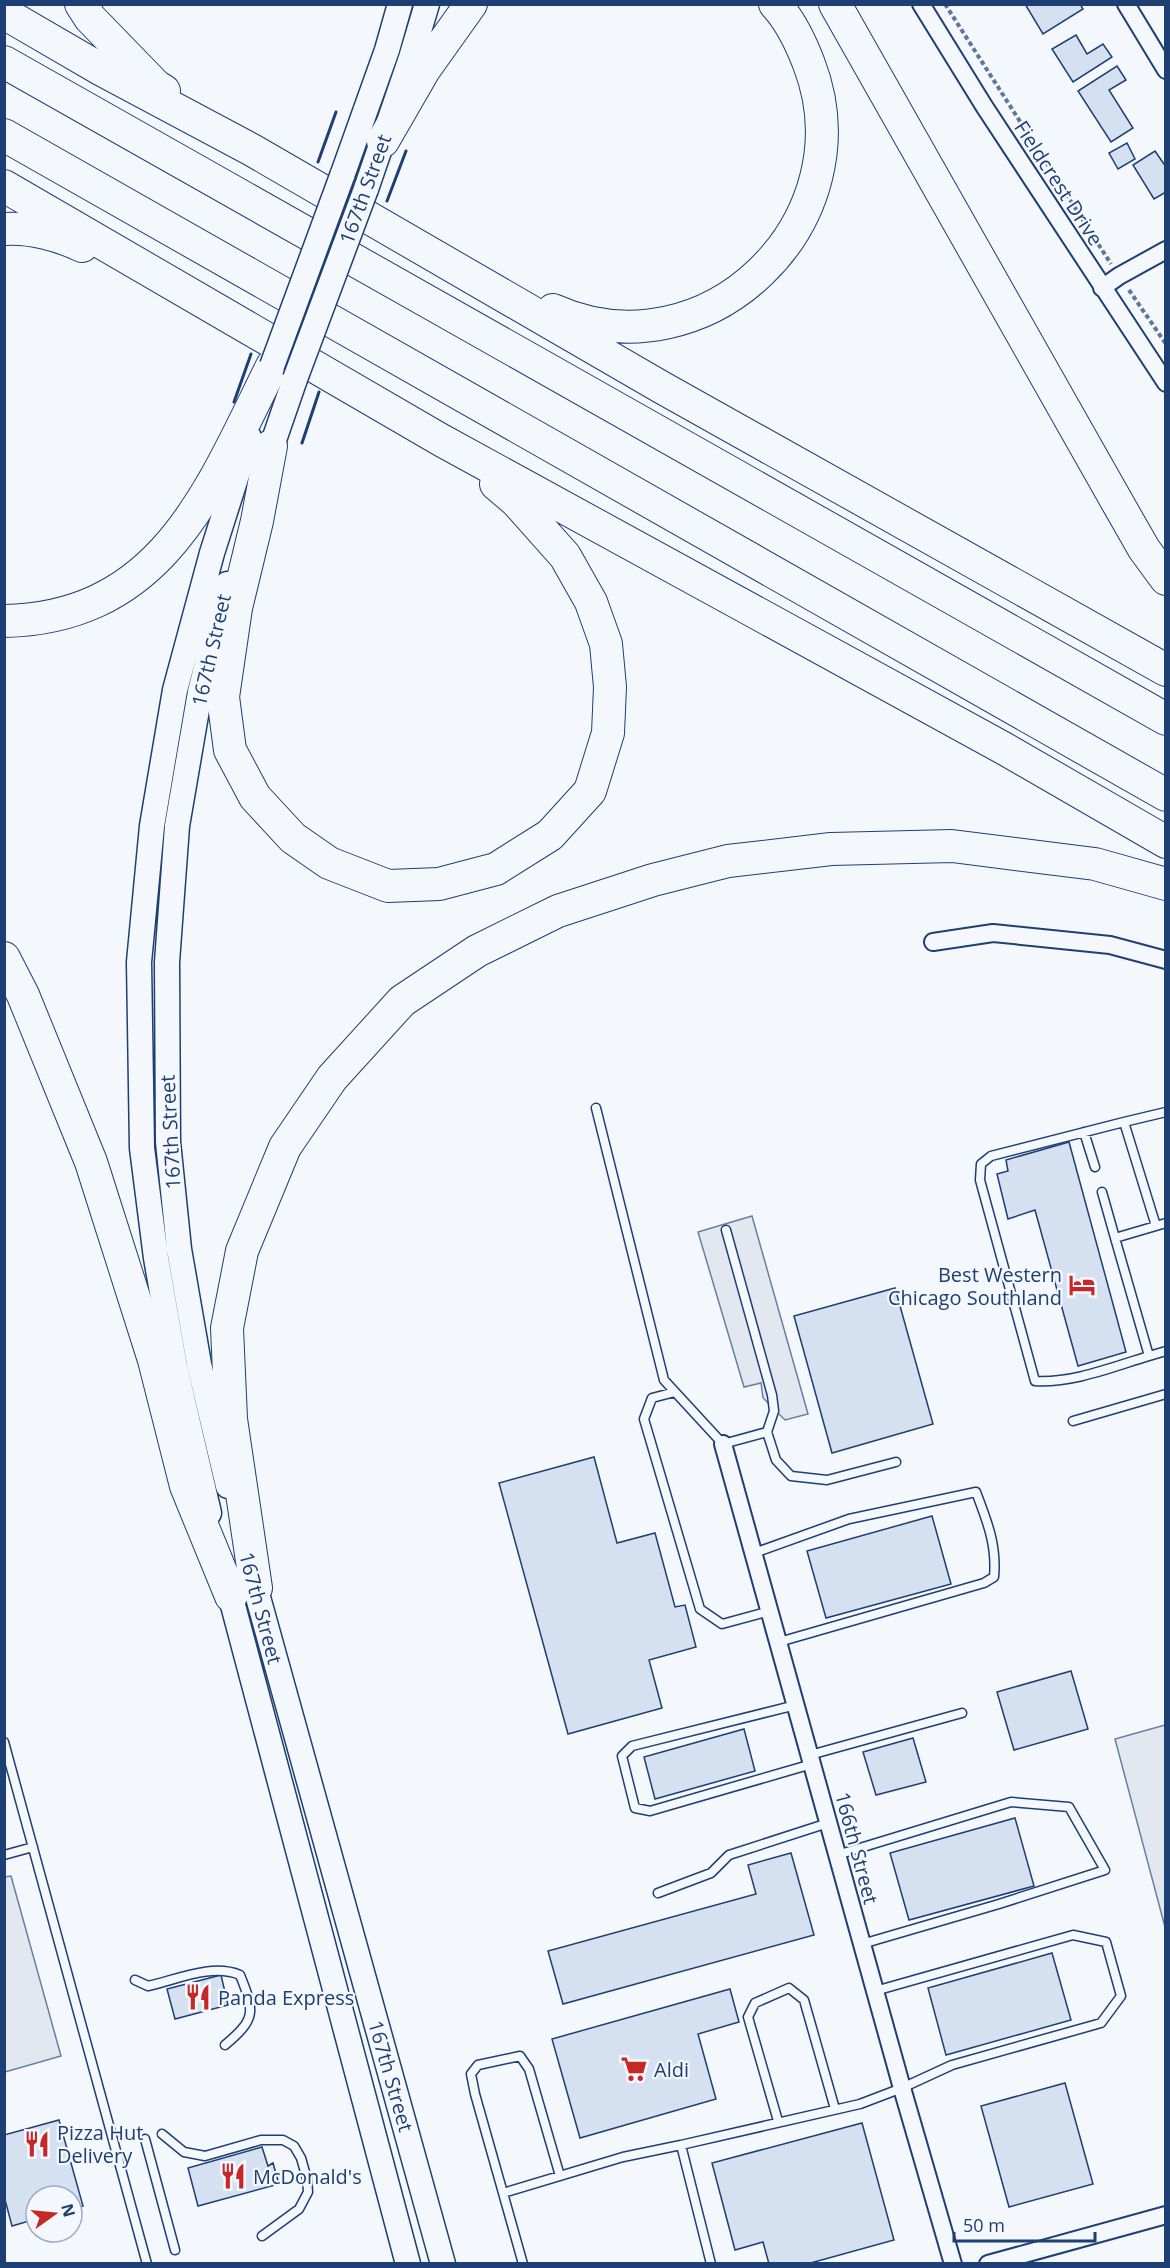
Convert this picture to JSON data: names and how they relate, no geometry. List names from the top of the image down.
{
  "streets": {
    "main road": ["167th Street"],
    "street": ["Fieldcrest Drive", "166th Street"]
  },
  "places": {
    "hotel": ["Best Western Chicago Southland"],
    "restaurant": ["Panda Express", "Pizza Hut Delivery", "McDonald's"],
    "supermarket": ["Aldi"]
  },
  "scale_bar": "50 m",
  "north": "right"
}
